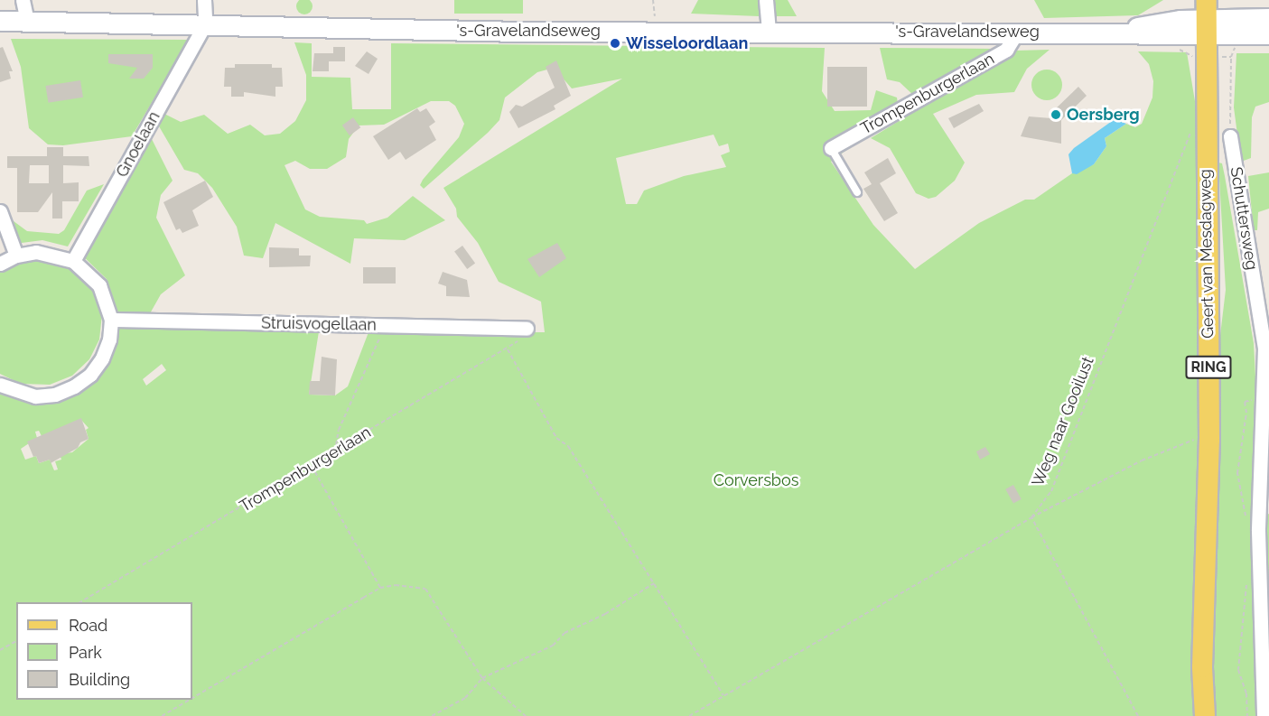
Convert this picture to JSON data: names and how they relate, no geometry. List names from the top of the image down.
{
  "streets": {
    "main road": ["Geert van Mesdagweg", "RING"],
    "street": [
      "'s-Gravelandseweg",
      "Trompenburgerlaan",
      "Gnoelaan",
      "Schuttersweg",
      "Struisvogellaan"
    ],
    "path": ["Weg naar Gooilust"]
  },
  "crossings": [
    ["'s-Gravelandseweg", "Trompenburgerlaan"],
    ["'s-Gravelandseweg", "Gnoelaan"],
    ["'s-Gravelandseweg", "Geert van Mesdagweg"],
    ["Trompenburgerlaan", "Struisvogellaan"],
    ["Geert van Mesdagweg", "Weg naar Gooilust"]
  ],
  "parks": ["Corversbos"],
  "places": ["Wisseloordlaan", "Oersberg"],
  "legend": ["Road", "Park", "Building"]
}
